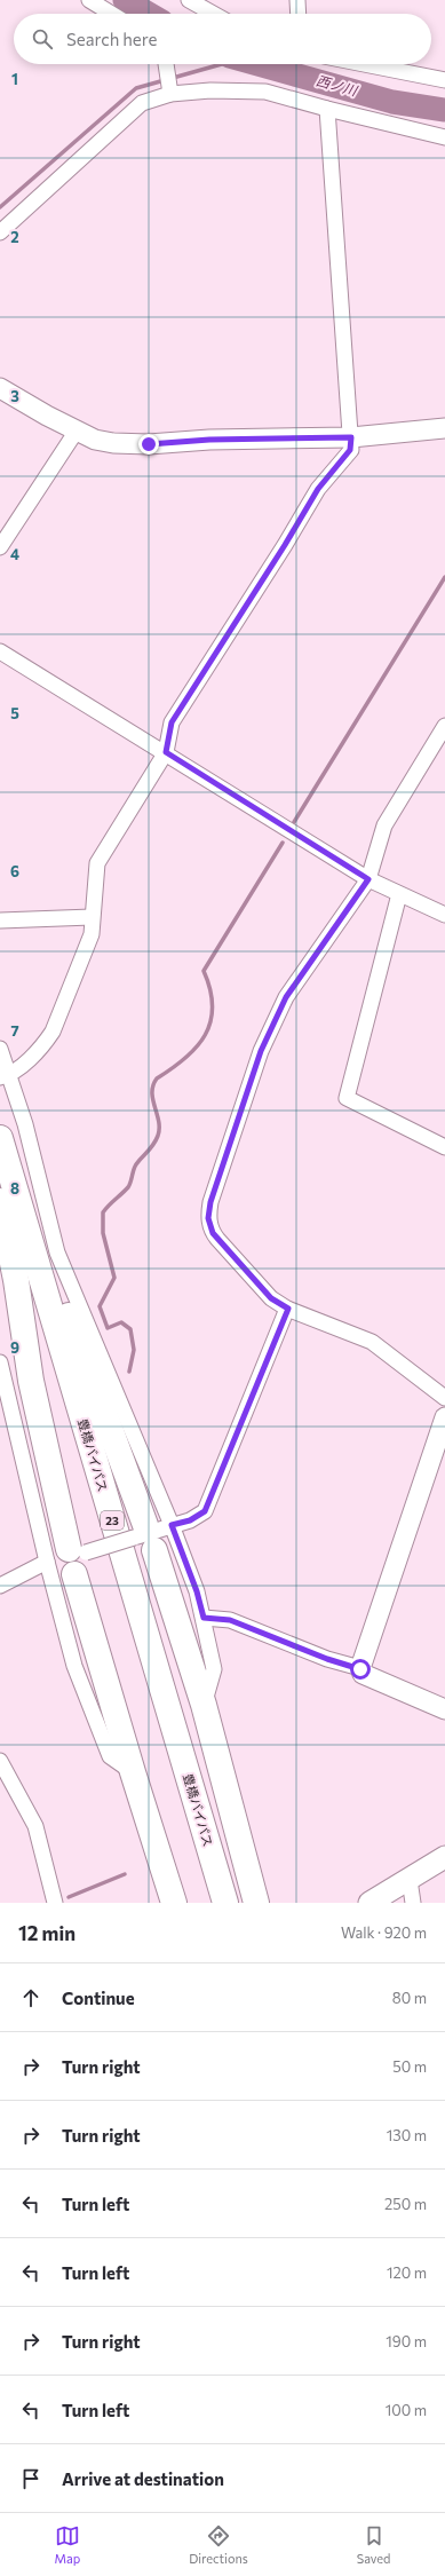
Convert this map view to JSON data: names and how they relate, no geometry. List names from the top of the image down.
{
  "streets": {
    "highway": ["豊橋バイパス", "23"]
  },
  "crossings": [
    ["豊橋バイパス", "23"]
  ],
  "water": ["西ノ川"],
  "page": {
    "search": "Search here",
    "heading": ["12 min", "Walk · 920 m"],
    "list": [
      ["Continue", "80 m"],
      ["Turn right", "50 m"],
      ["Turn right", "130 m"],
      ["Turn left", "250 m"],
      ["Turn left", "120 m"],
      ["Turn right", "190 m"],
      ["Turn left", "100 m"],
      "Arrive at destination"
    ],
    "nav": ["Map", "Directions", "Saved"]
  },
  "grid": {
    "rows": [
      "1",
      "2",
      "3",
      "4",
      "5",
      "6",
      "7",
      "8",
      "9"
    ]
  }
}
